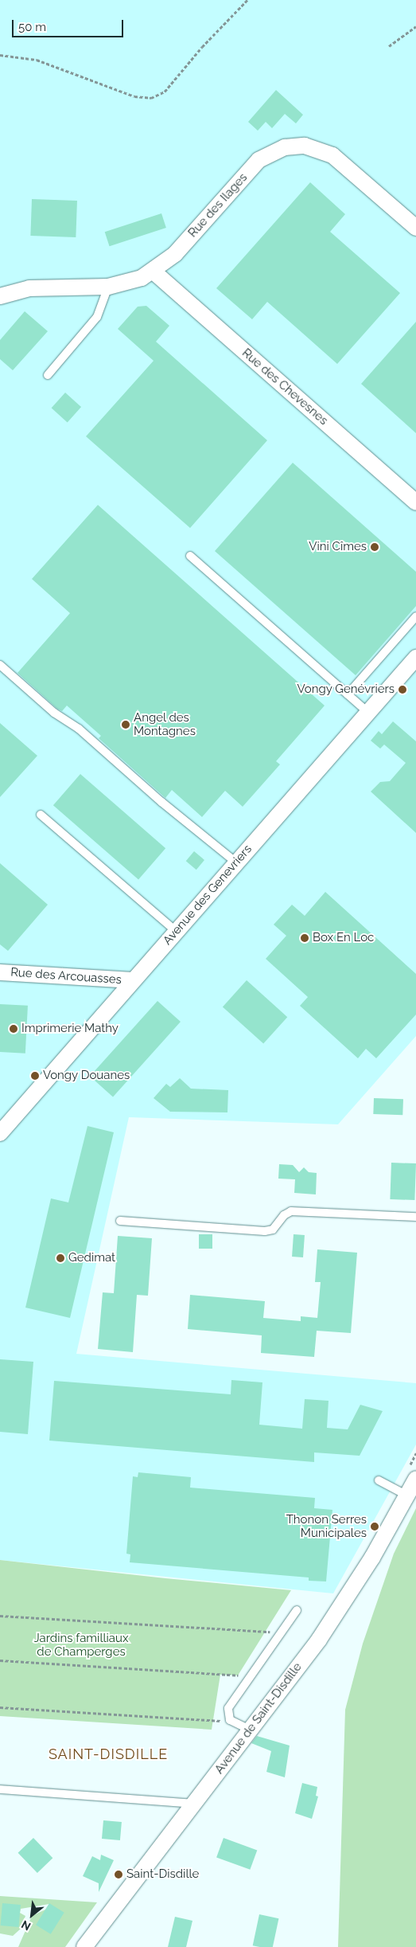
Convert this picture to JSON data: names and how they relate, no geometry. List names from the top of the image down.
{
  "streets": {
    "street": [
      "Rue des Ilages",
      "Rue des Chevesnes",
      "Avenue des Genevriers",
      "Rue des Arcouasses",
      "Avenue de Saint-Disdille"
    ]
  },
  "crossings": [
    ["Rue des Ilages", "Rue des Chevesnes"],
    ["Avenue des Genevriers", "Rue des Arcouasses"]
  ],
  "districts": ["SAINT-DISDILLE"],
  "parks": ["Jardins familliaux de Champerges"],
  "places": [
    "Vini Cîmes",
    "Vongy Genévriers",
    "Angel des Montagnes",
    "Box En Loc",
    "Imprimerie Mathy",
    "Vongy Douanes",
    "Gedimat",
    "Thonon Serres Municipales",
    "Saint-Disdille"
  ],
  "scale_bar": "50 m",
  "north": "bottom left"
}
